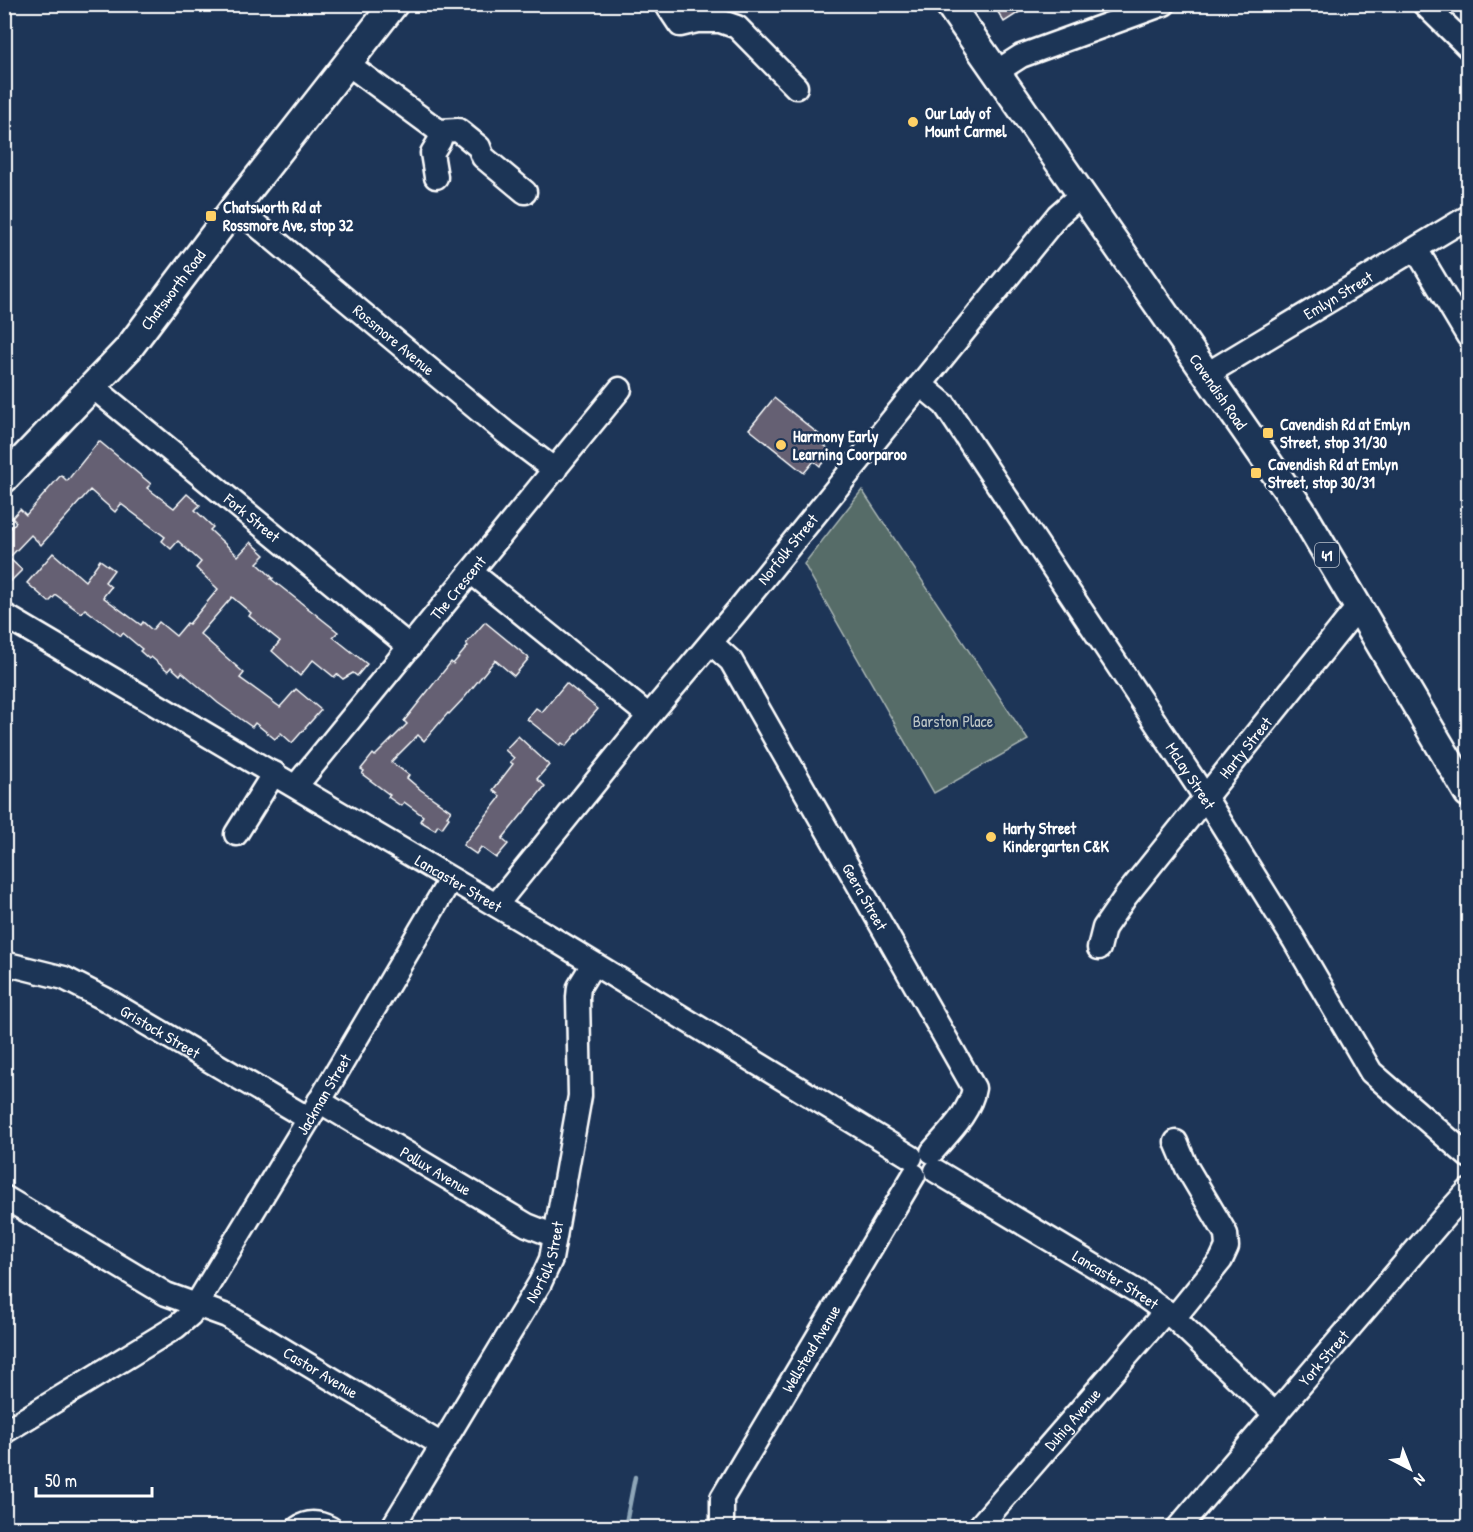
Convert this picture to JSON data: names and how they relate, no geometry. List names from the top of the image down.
{
  "streets": {
    "main road": ["Chatsworth Road", "Cavendish Road", "41"],
    "street": [
      "Emlyn Street",
      "Rossmore Avenue",
      "Fork Street",
      "Norfolk Street",
      "The Crescent",
      "Harty Street",
      "McLay Street",
      "Lancaster Street",
      "Geera Street",
      "Gristock Street",
      "Jackman Street",
      "Pollux Avenue",
      "Wellstead Avenue",
      "York Street",
      "Castor Avenue",
      "Duhig Avenue"
    ]
  },
  "crossings": [
    ["Chatsworth Road", "Rossmore Avenue"],
    ["Chatsworth Road", "Fork Street"],
    ["Emlyn Street", "Cavendish Road"],
    ["Rossmore Avenue", "The Crescent"],
    ["Cavendish Road", "Norfolk Street"],
    ["Cavendish Road", "Harty Street"],
    ["Fork Street", "The Crescent"],
    ["Norfolk Street", "McLay Street"],
    ["Norfolk Street", "Lancaster Street"],
    ["Norfolk Street", "Geera Street"],
    ["Norfolk Street", "Pollux Avenue"],
    ["Norfolk Street", "Castor Avenue"],
    ["The Crescent", "Lancaster Street"],
    ["Harty Street", "McLay Street"],
    ["Lancaster Street", "Geera Street"],
    ["Lancaster Street", "Jackman Street"],
    ["Lancaster Street", "Wellstead Avenue"],
    ["Lancaster Street", "York Street"],
    ["Lancaster Street", "Duhig Avenue"],
    ["Geera Street", "Wellstead Avenue"],
    ["Gristock Street", "Jackman Street"],
    ["Gristock Street", "Pollux Avenue"],
    ["Jackman Street", "Pollux Avenue"],
    ["Jackman Street", "Castor Avenue"]
  ],
  "parks": ["Barston Place"],
  "places": {
    "other": ["Our Lady of Mount Carmel", "Harmony Early Learning Coorparoo", "Harty Street Kindergarten C&K"],
    "transit": ["Chatsworth Rd at Rossmore Ave, stop 32", "Cavendish Rd at Emlyn Street, stop 31/30", "Cavendish Rd at Emlyn Street, stop 30/31"]
  },
  "scale_bar": "50 m",
  "north": "bottom right"
}
